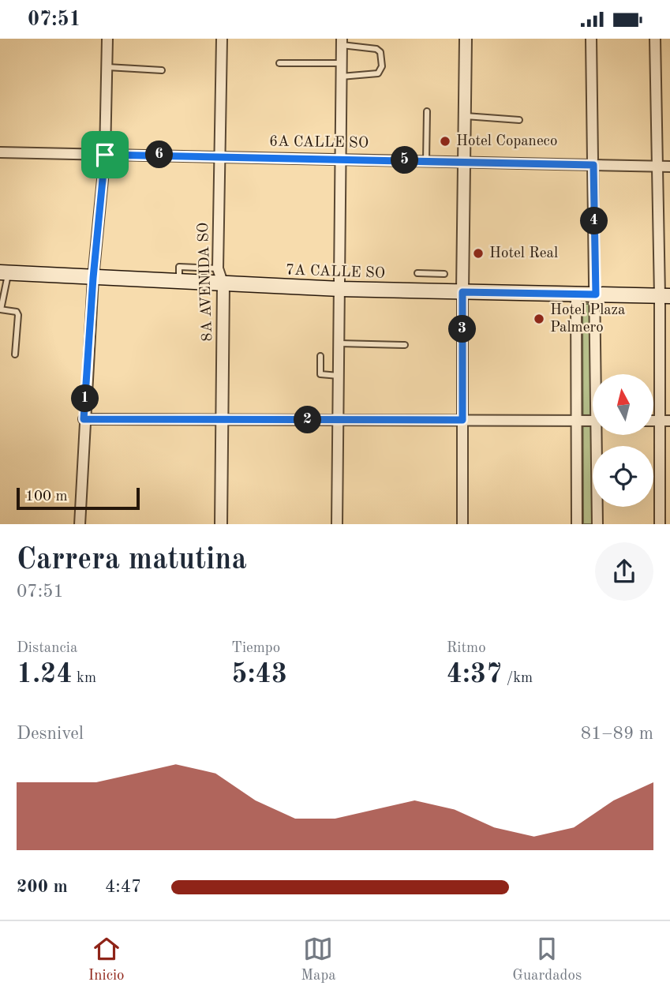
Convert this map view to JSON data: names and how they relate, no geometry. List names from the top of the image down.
{
  "streets": {
    "main road": ["7A CALLE SO"],
    "street": ["6A CALLE SO", "8A AVENIDA SO"]
  },
  "crossings": [
    ["6A CALLE SO", "8A AVENIDA SO"],
    ["7A CALLE SO", "8A AVENIDA SO"]
  ],
  "places": ["Hotel Copaneco", "Hotel Real", "Hotel Plaza Palmero"],
  "scale_bar": "100 m",
  "north": "top",
  "page": {
    "status": "07:51",
    "pins": [
      "6",
      "5",
      "4",
      "3",
      "1",
      "2"
    ],
    "scale": "100 m",
    "heading": ["Carrera matutina", "07:51"],
    "stats": [
      ["Distancia", "1.24 km"],
      ["Tiempo", "5:43"],
      ["Ritmo", "4:37 /km"]
    ],
    "chart": ["Desnivel", "81–89 m"],
    "list": [
      {
        "name": "200 m",
        "note": "4:47"
      }
    ],
    "tabs": ["Inicio", "Mapa", "Guardados"]
  }
}
